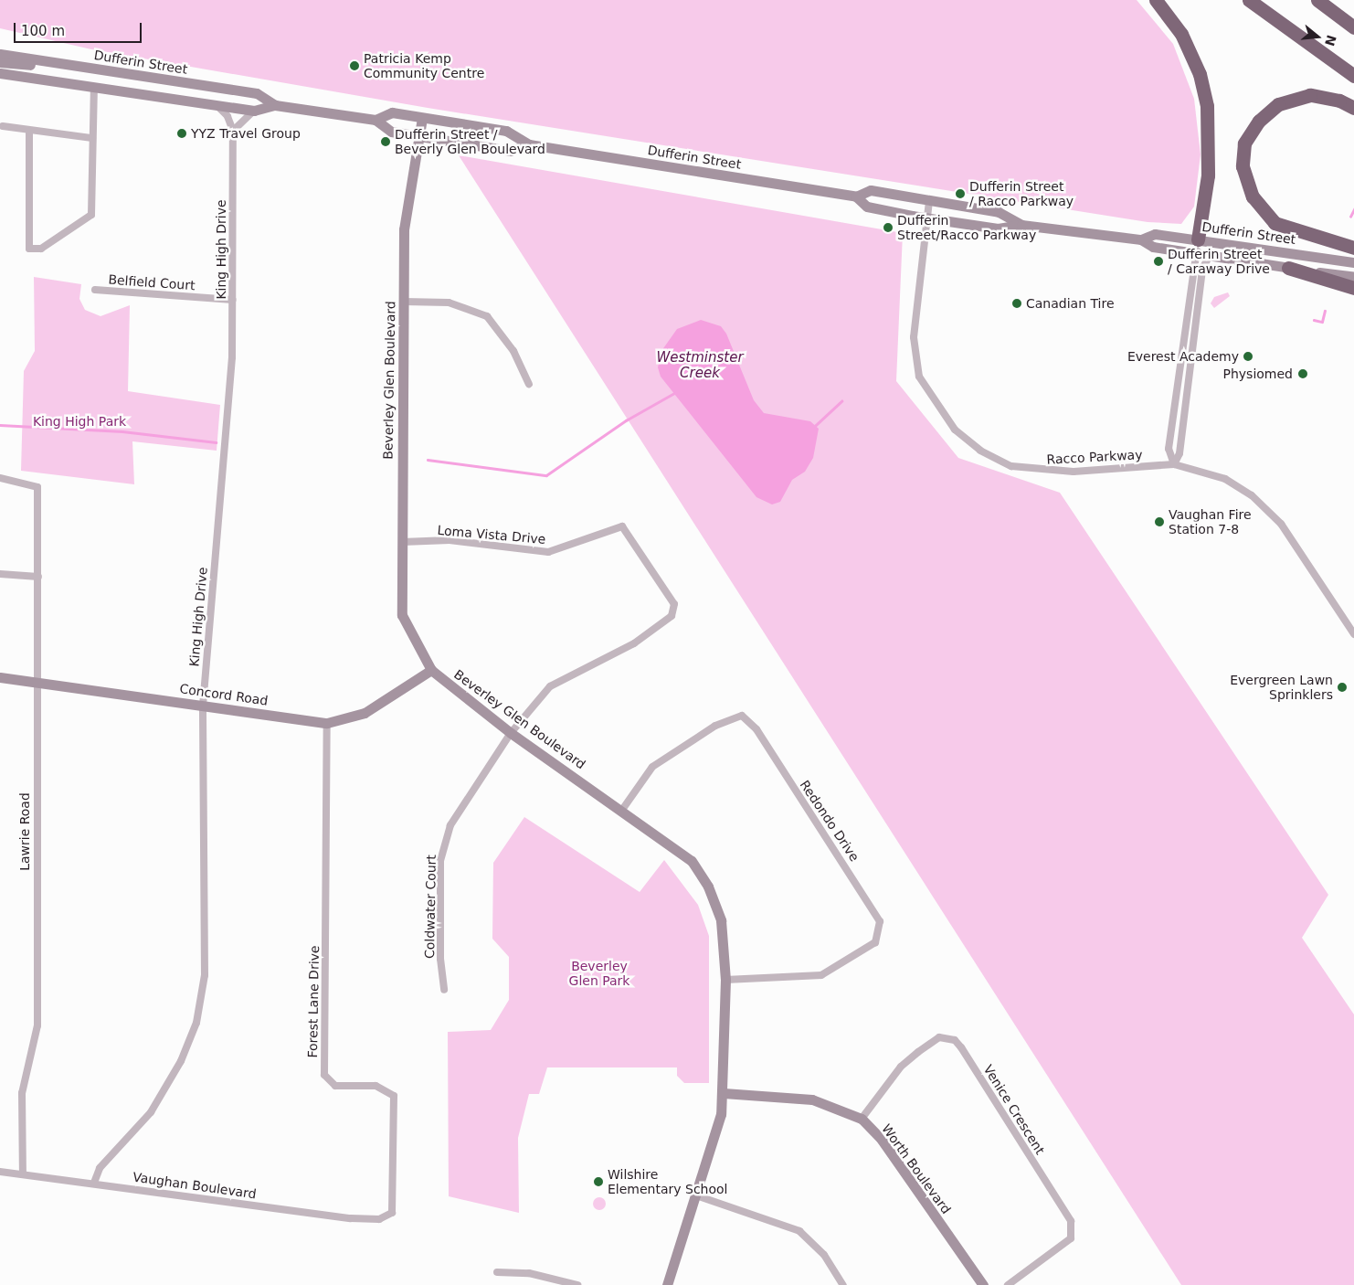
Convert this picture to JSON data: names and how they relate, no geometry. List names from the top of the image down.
{
  "streets": {
    "main road": [
      "Dufferin Street",
      "Beverley Glen Boulevard",
      "Concord Road",
      "Worth Boulevard"
    ],
    "street": [
      "King High Drive",
      "Belfield Court",
      "Racco Parkway",
      "Loma Vista Drive",
      "Redondo Drive",
      "Lawrie Road",
      "Coldwater Court",
      "Forest Lane Drive",
      "Venice Crescent",
      "Vaughan Boulevard"
    ]
  },
  "crossings": [
    ["Dufferin Street", "King High Drive"],
    ["Dufferin Street", "Beverley Glen Boulevard"],
    ["Dufferin Street", "Racco Parkway"],
    ["King High Drive", "Belfield Court"],
    ["King High Drive", "Concord Road"],
    ["King High Drive", "Vaughan Boulevard"],
    ["Beverley Glen Boulevard", "Loma Vista Drive"],
    ["Beverley Glen Boulevard", "Concord Road"],
    ["Beverley Glen Boulevard", "Redondo Drive"],
    ["Beverley Glen Boulevard", "Coldwater Court"],
    ["Beverley Glen Boulevard", "Worth Boulevard"],
    ["Loma Vista Drive", "Coldwater Court"],
    ["Concord Road", "Lawrie Road"],
    ["Concord Road", "Forest Lane Drive"],
    ["Lawrie Road", "Vaughan Boulevard"],
    ["Forest Lane Drive", "Vaughan Boulevard"],
    ["Venice Crescent", "Worth Boulevard"]
  ],
  "water": ["Westminster Creek"],
  "parks": ["King High Park", "Beverley Glen Park"],
  "places": [
    "Patricia Kemp Community Centre",
    "YYZ Travel Group",
    "Dufferin Street / Beverly Glen Boulevard",
    "Dufferin Street / Racco Parkway",
    "Dufferin Street/Racco Parkway",
    "Dufferin Street / Caraway Drive",
    "Canadian Tire",
    "Everest Academy",
    "Physiomed",
    "Vaughan Fire Station 7-8",
    "Evergreen Lawn Sprinklers",
    "Wilshire Elementary School"
  ],
  "scale_bar": "100 m",
  "north": "right"
}
